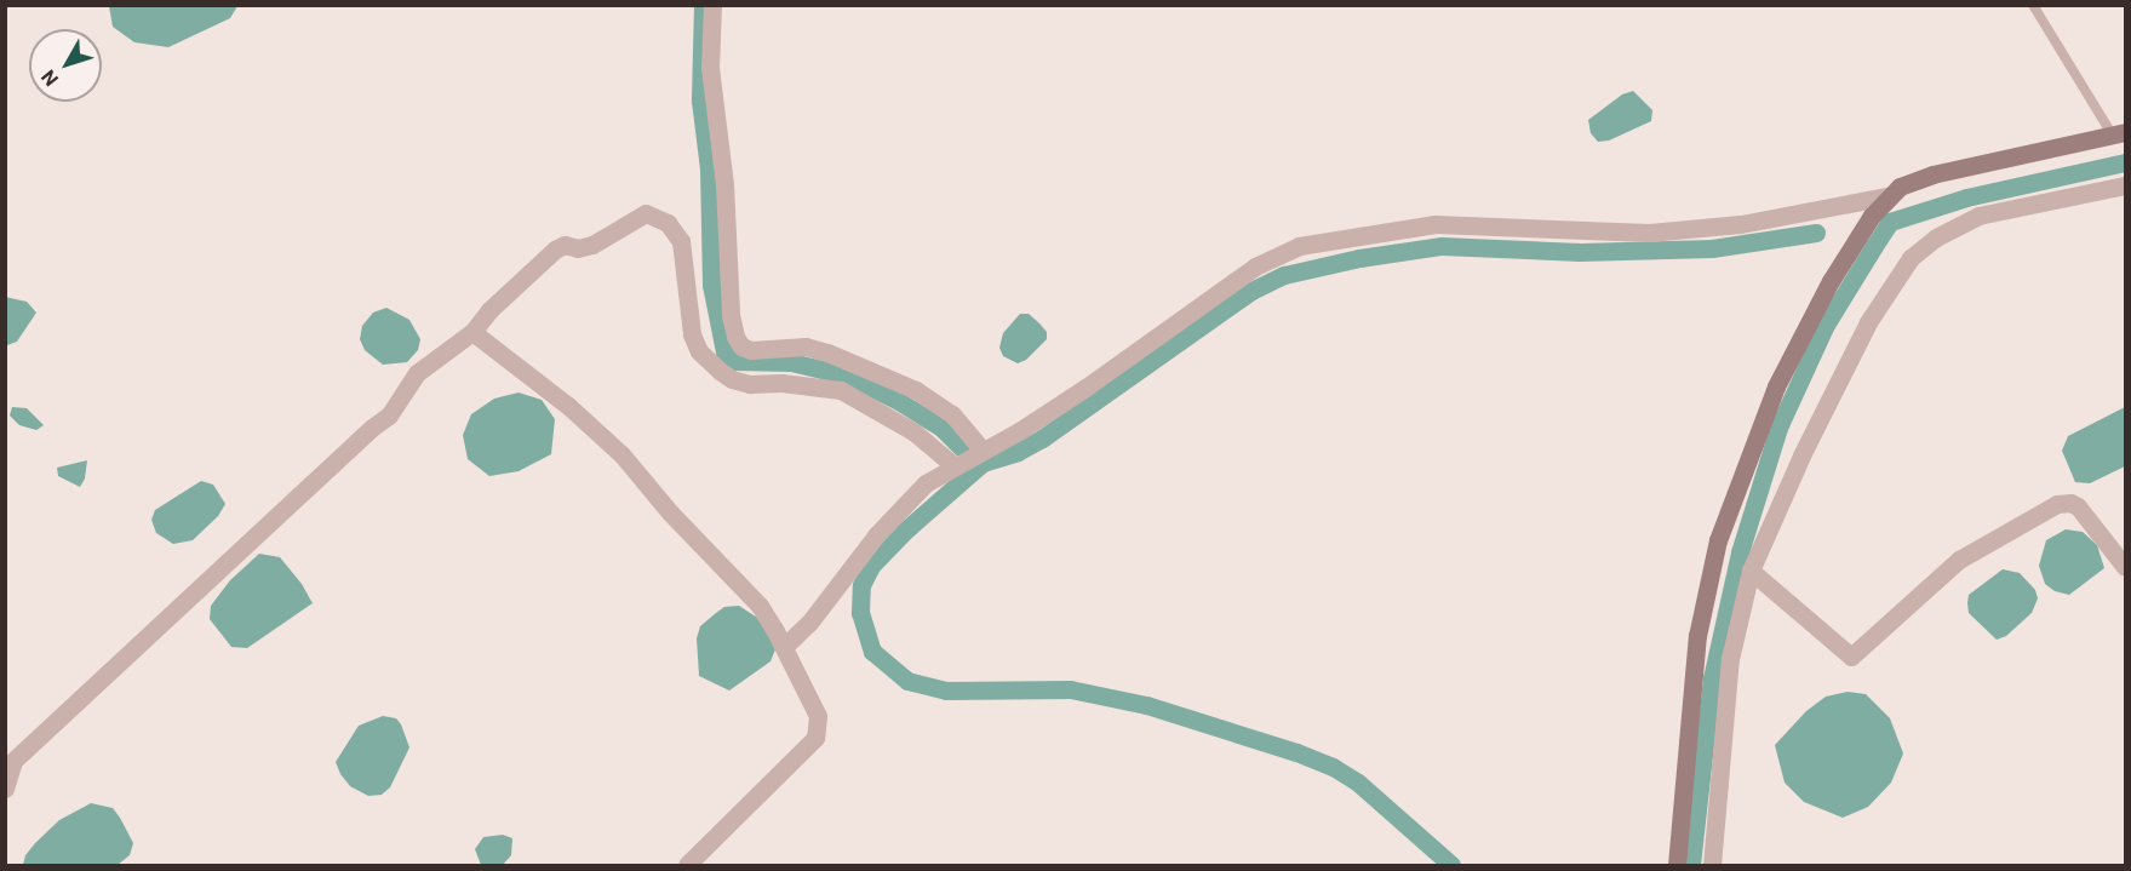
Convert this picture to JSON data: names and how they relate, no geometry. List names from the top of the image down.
{
  "north": "bottom left"
}
